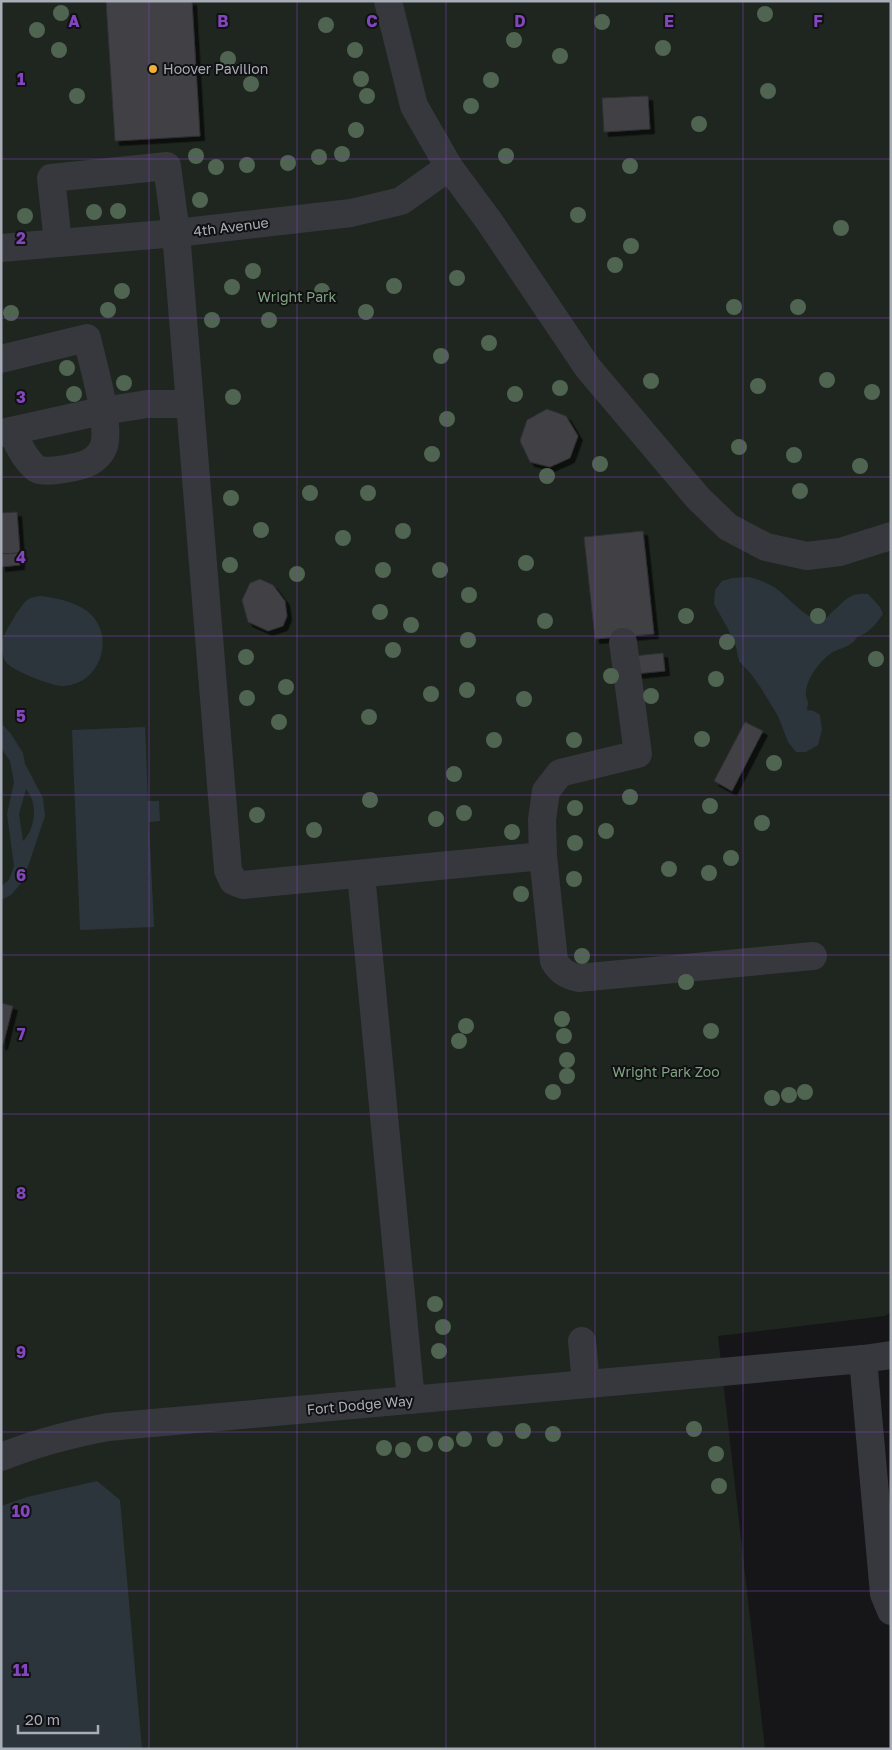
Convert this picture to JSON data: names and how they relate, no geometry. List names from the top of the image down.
{
  "streets": {
    "street": ["4th Avenue", "Fort Dodge Way"]
  },
  "parks": ["Wright Park", "Wright Park Zoo"],
  "places": ["Hoover Pavilion"],
  "scale_bar": "20 m",
  "grid": {
    "columns": [
      "A",
      "B",
      "C",
      "D",
      "E",
      "F"
    ],
    "rows": [
      "1",
      "2",
      "3",
      "4",
      "5",
      "6",
      "7",
      "8",
      "9",
      "10",
      "11"
    ]
  }
}
